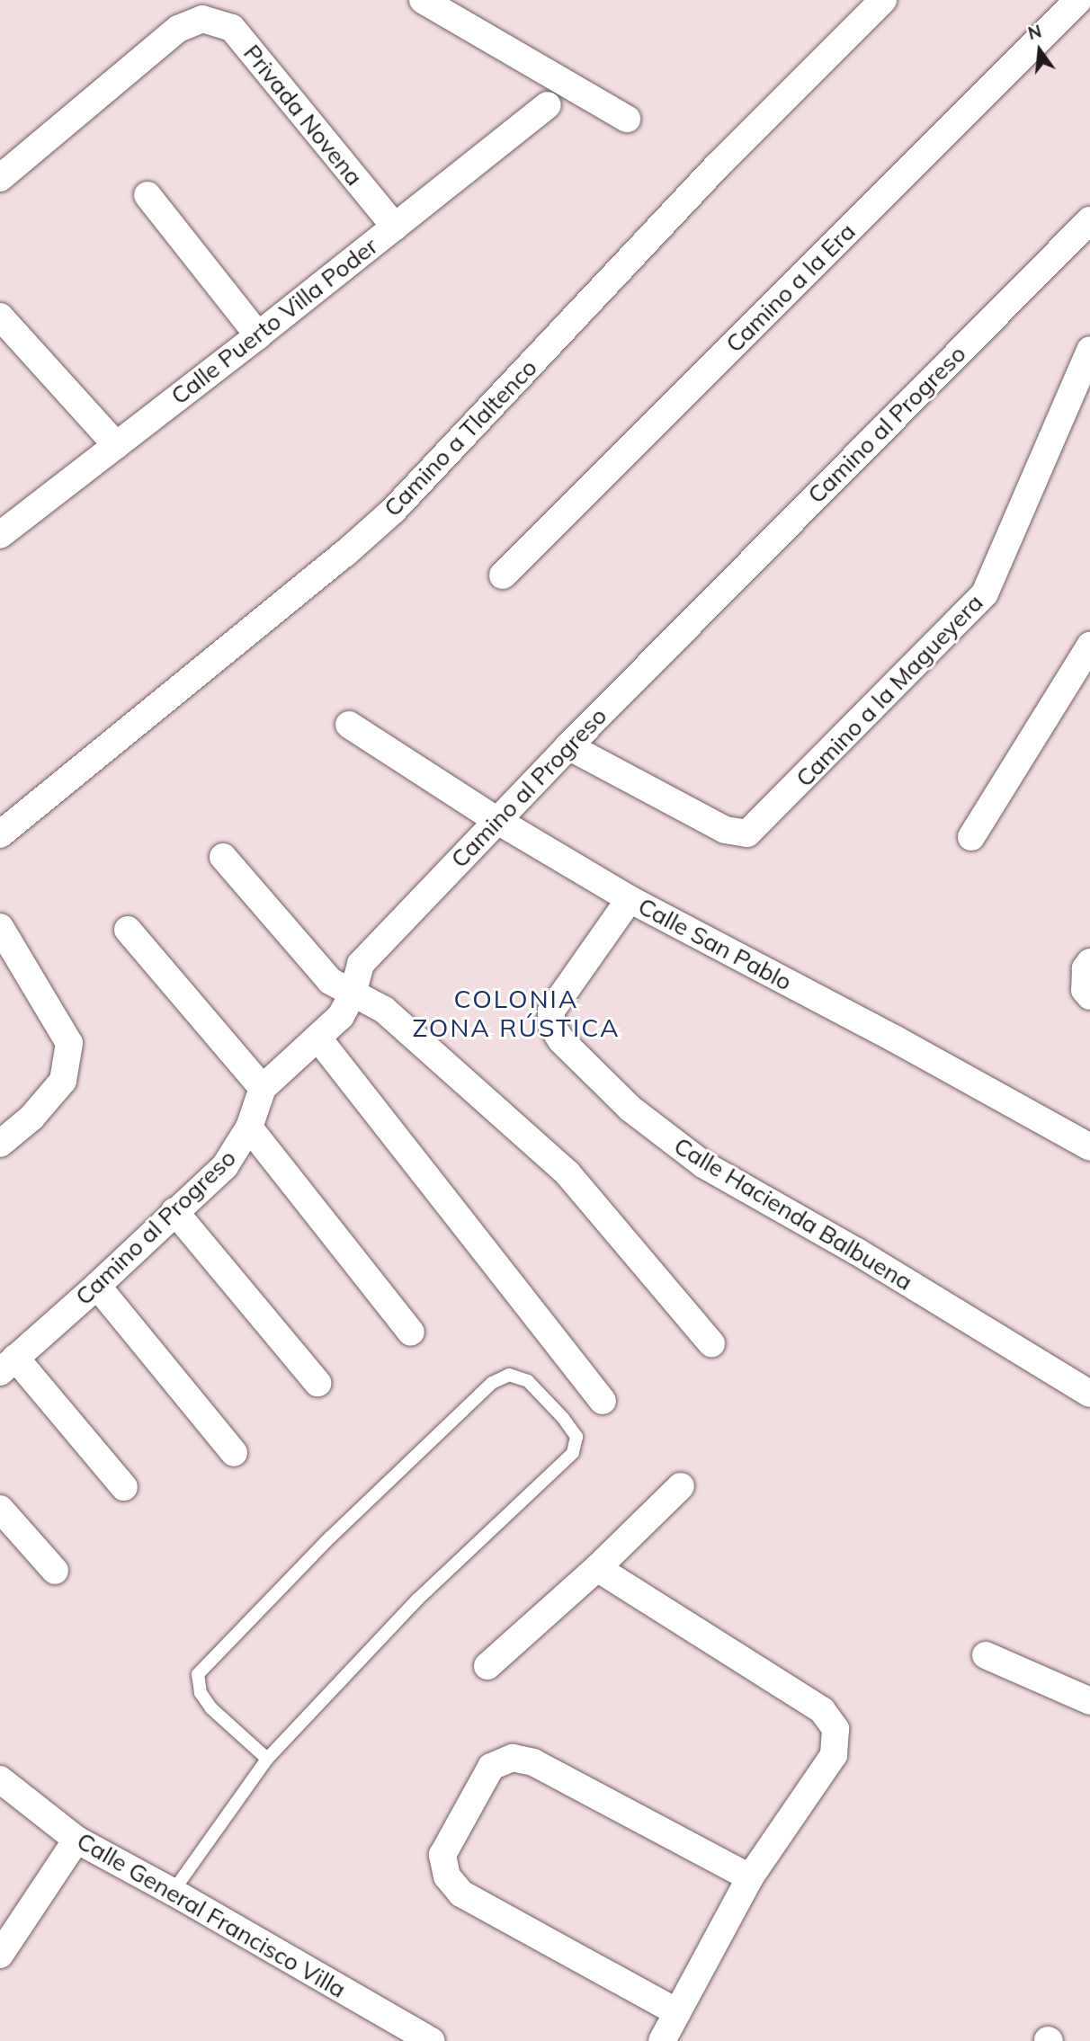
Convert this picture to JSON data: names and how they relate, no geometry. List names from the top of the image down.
{
  "streets": {
    "street": [
      "Privada Novena",
      "Camino a la Era",
      "Calle Puerto Villa Poder",
      "Camino al Progreso",
      "Camino a Tlaltenco",
      "Camino a la Magueyera",
      "Calle San Pablo",
      "Calle Hacienda Balbuena",
      "Calle General Francisco Villa"
    ]
  },
  "crossings": [
    ["Privada Novena", "Calle Puerto Villa Poder"],
    ["Camino al Progreso", "Camino a la Magueyera"],
    ["Camino al Progreso", "Calle San Pablo"],
    ["Calle San Pablo", "Calle Hacienda Balbuena"]
  ],
  "districts": ["COLONIA ZONA RÚSTICA"],
  "north": "top"
}
